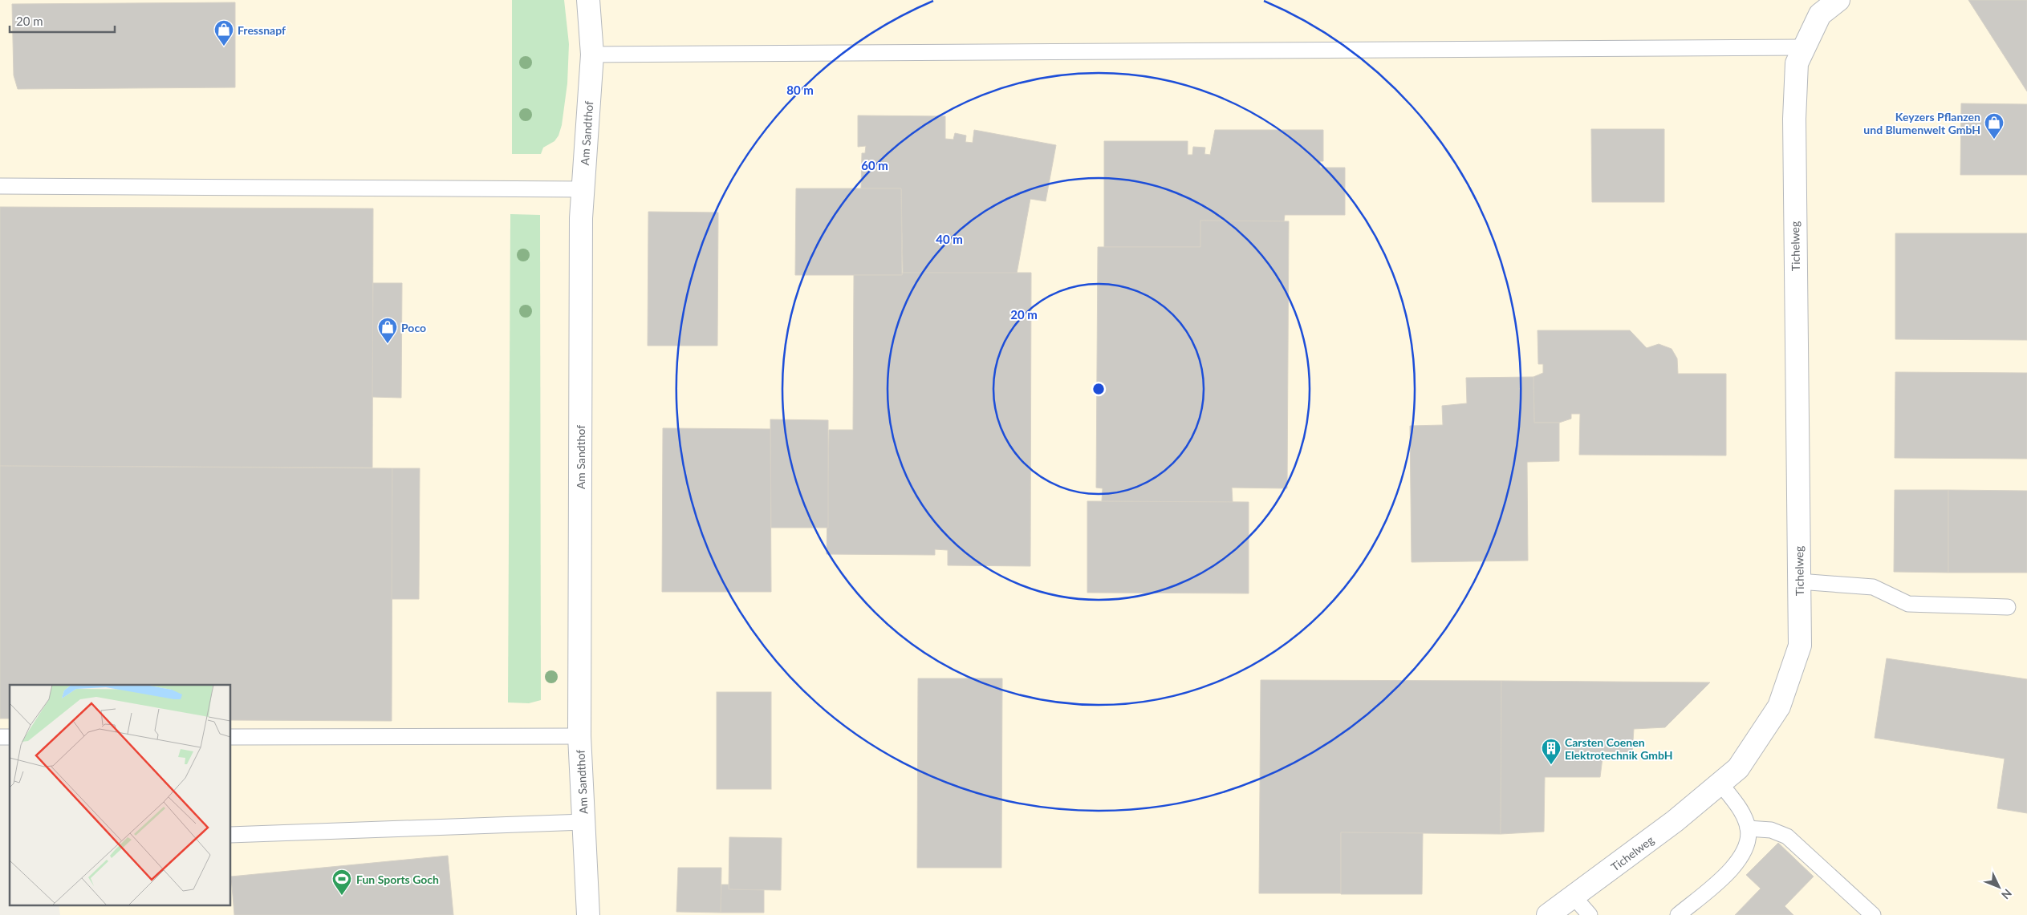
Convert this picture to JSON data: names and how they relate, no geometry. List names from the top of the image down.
{
  "streets": {
    "street": ["Am Sandthof", "Tichelweg"]
  },
  "places": {
    "shop": ["Fressnapf", "Keyzers Pflanzen und Blumenwelt GmbH", "Poco"],
    "building": ["Carsten Coenen Elektrotechnik GmbH"],
    "sports": ["Fun Sports Goch"]
  },
  "scale_bar": "20 m",
  "north": "bottom right",
  "rings": [
    "80 m",
    "60 m",
    "40 m",
    "20 m"
  ]
}
